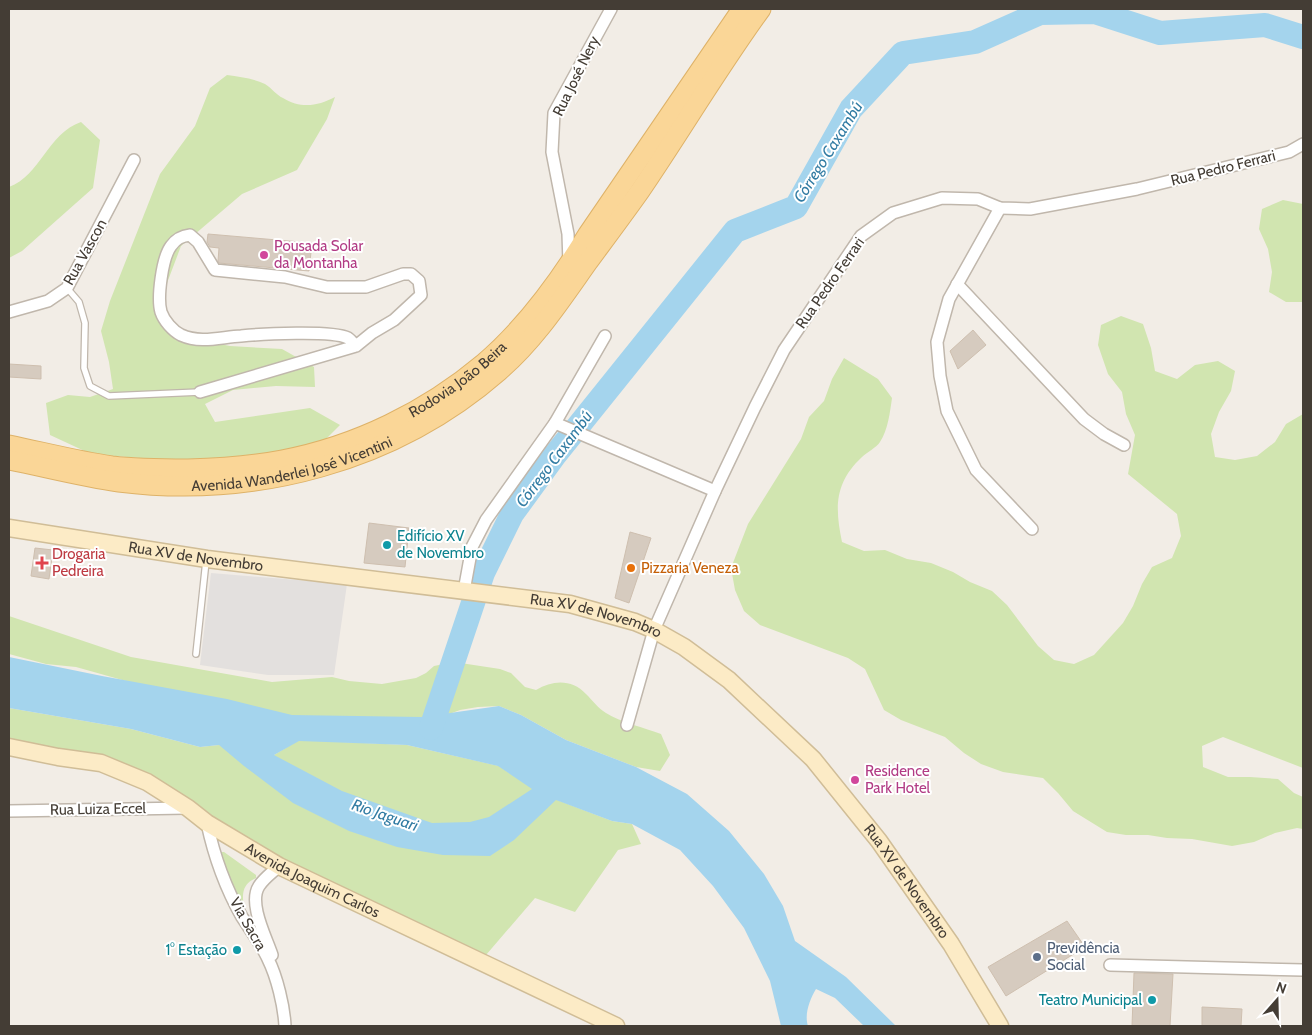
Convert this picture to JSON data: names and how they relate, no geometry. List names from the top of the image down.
{
  "streets": {
    "main road": [
      "Rodovia João Beira",
      "Avenida Wanderlei José Vicentini",
      "Rua XV de Novembro",
      "Avenida Joaquim Carlos"
    ],
    "street": [
      "Rua José Nery",
      "Rua Pedro Ferrari",
      "Rua Vascon",
      "Rua Luiza Eccel",
      "Via Sacra"
    ]
  },
  "crossings": [
    ["Rua José Nery", "Rodovia João Beira"],
    ["Rua Pedro Ferrari", "Rua XV de Novembro"],
    ["Rua Luiza Eccel", "Avenida Joaquim Carlos"],
    ["Avenida Joaquim Carlos", "Via Sacra"]
  ],
  "water": ["Córrego Caxambú", "Rio Jaguari"],
  "places": {
    "other": [
      "Pousada Solar da Montanha",
      "Edifício XV de Novembro",
      "Pizzaria Veneza",
      "Residence Park Hotel",
      "1° Estação",
      "Previdência Social",
      "Teatro Municipal"
    ],
    "health": ["Drogaria Pedreira"]
  },
  "north": "top"
}
